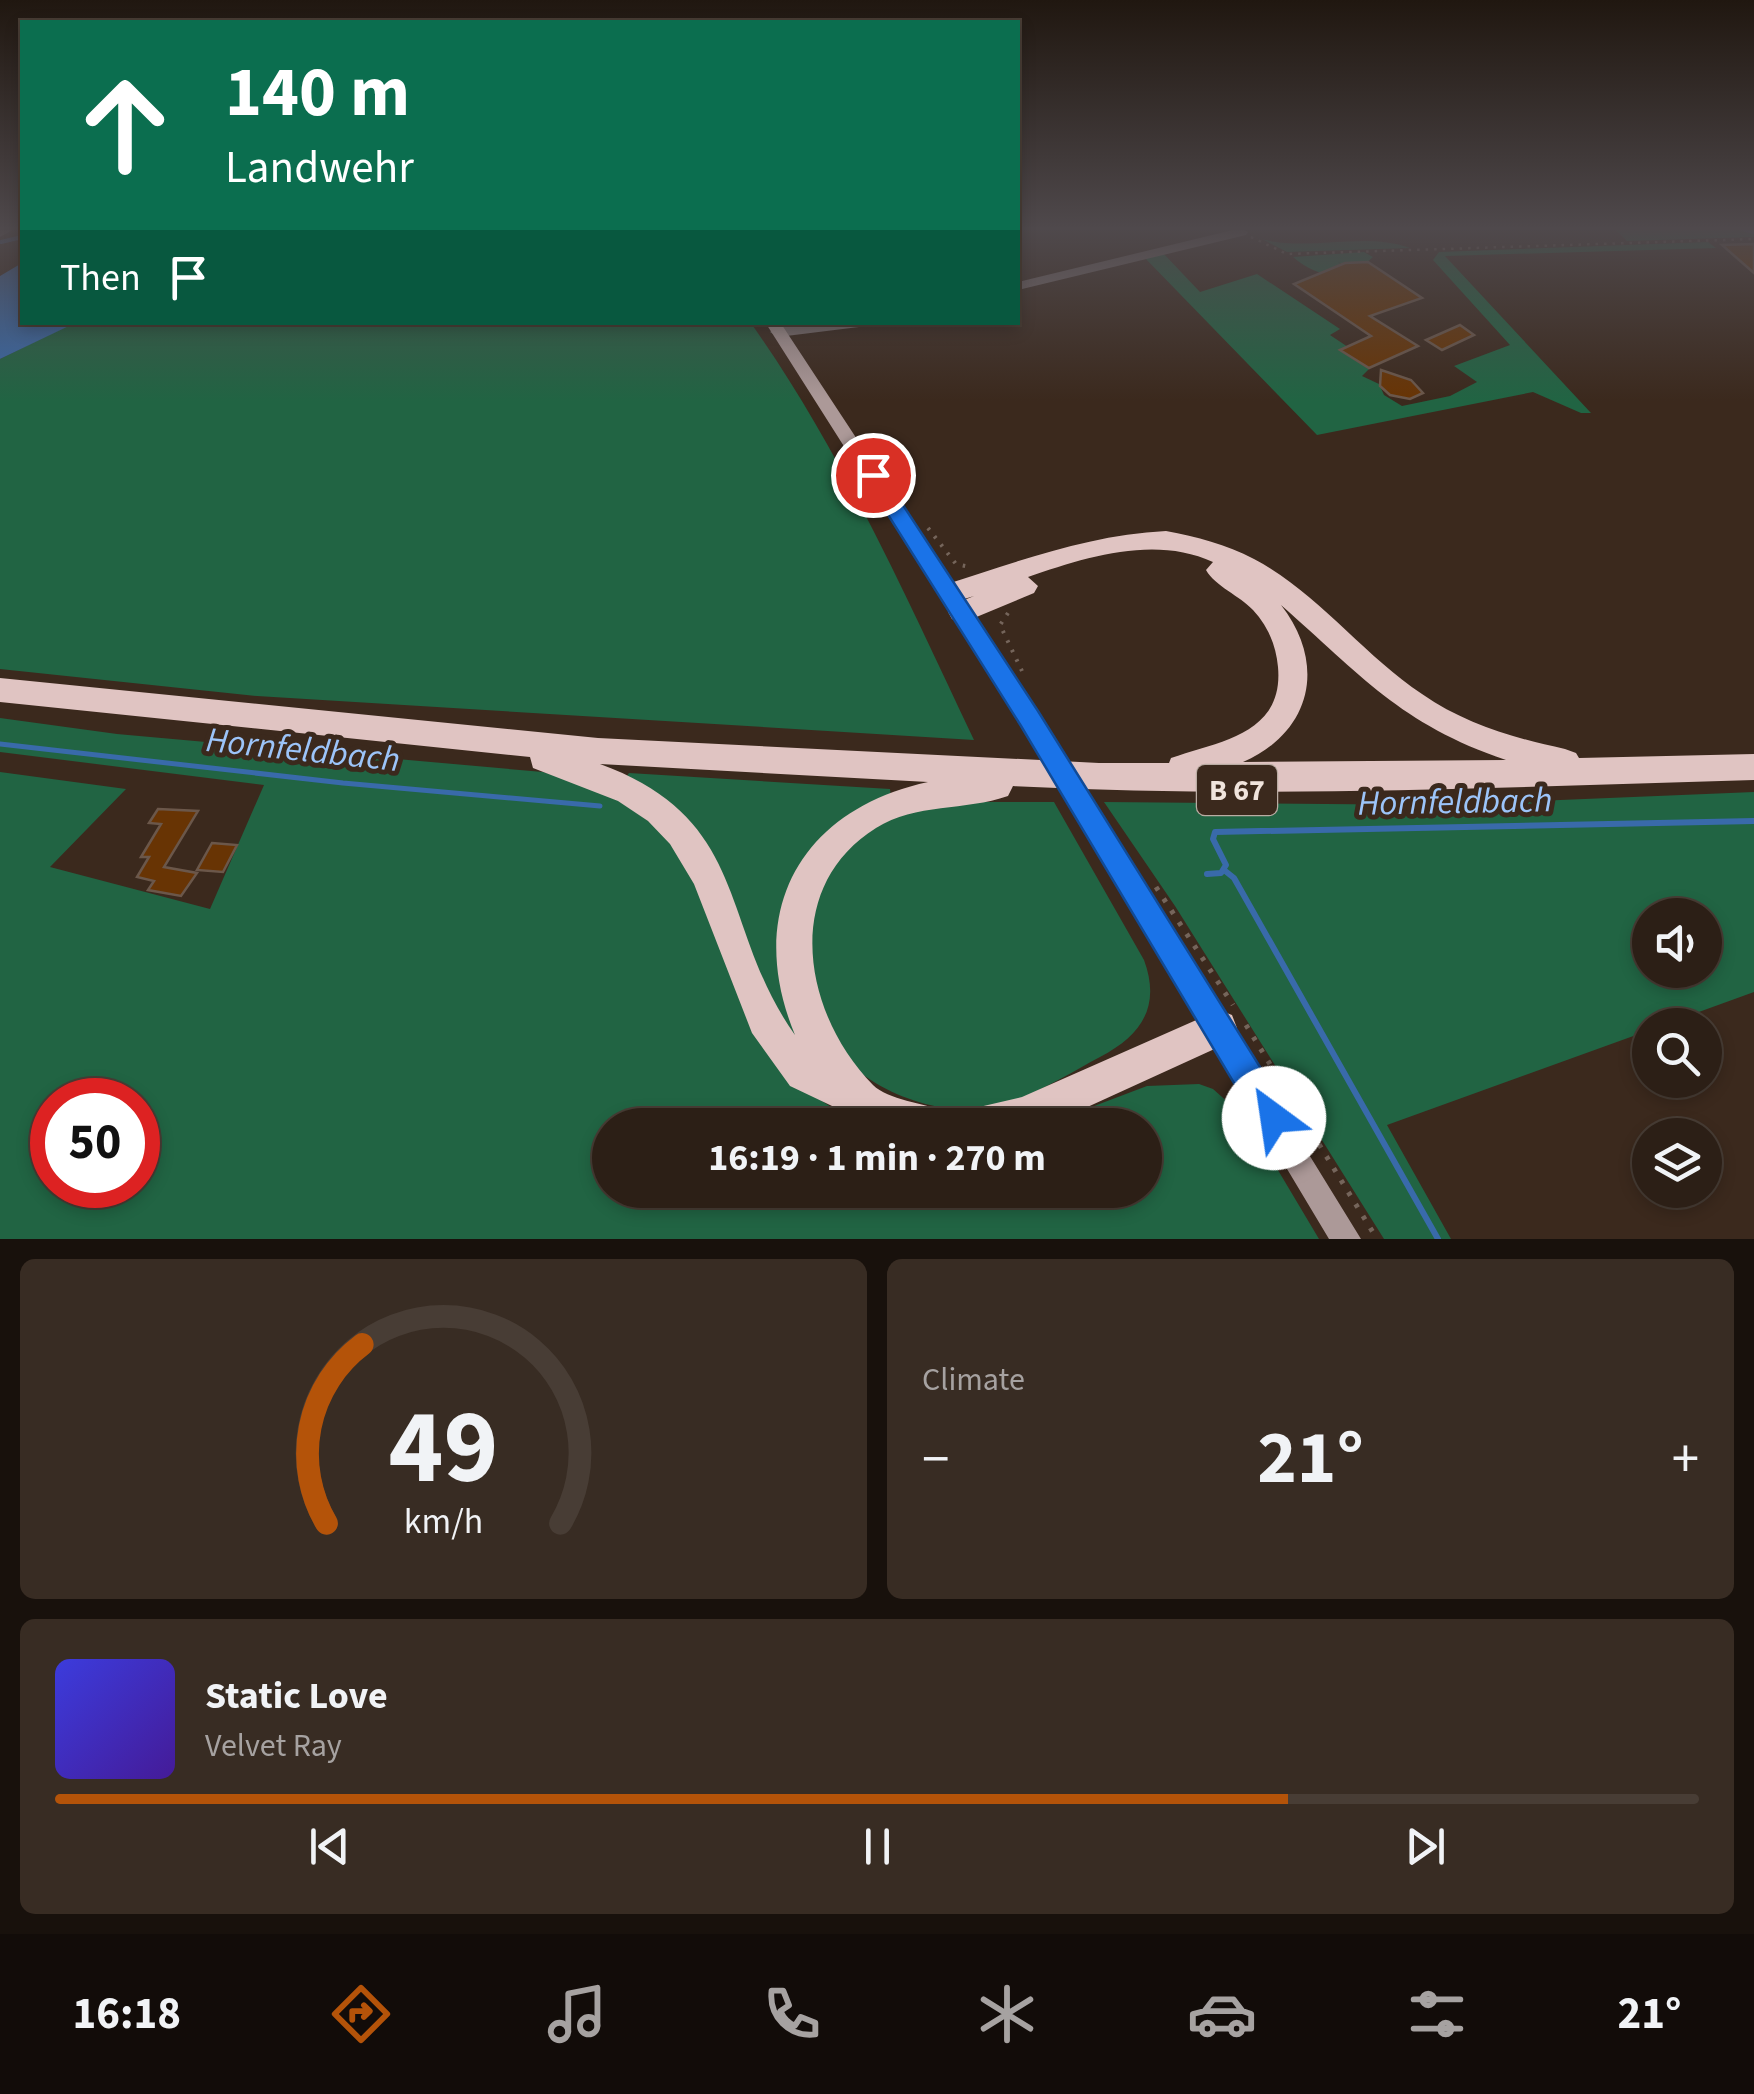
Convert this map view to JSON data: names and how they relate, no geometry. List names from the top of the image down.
{
  "streets": {
    "highway": ["B 67"]
  },
  "water": ["Hornfeldbach"],
  "page": {
    "turn": ["140 m", "Landwehr"],
    "then": "Then",
    "limit": "50",
    "trip": "16:19 · 1 min · 270 m",
    "tile": "Climate",
    "heat": ["−", "21°", "+"],
    "song": ["Static Love", "Velvet Ray"],
    "tabs": ["16:18", "21°"],
    "gauge": ["49", "km/h"]
  }
}
